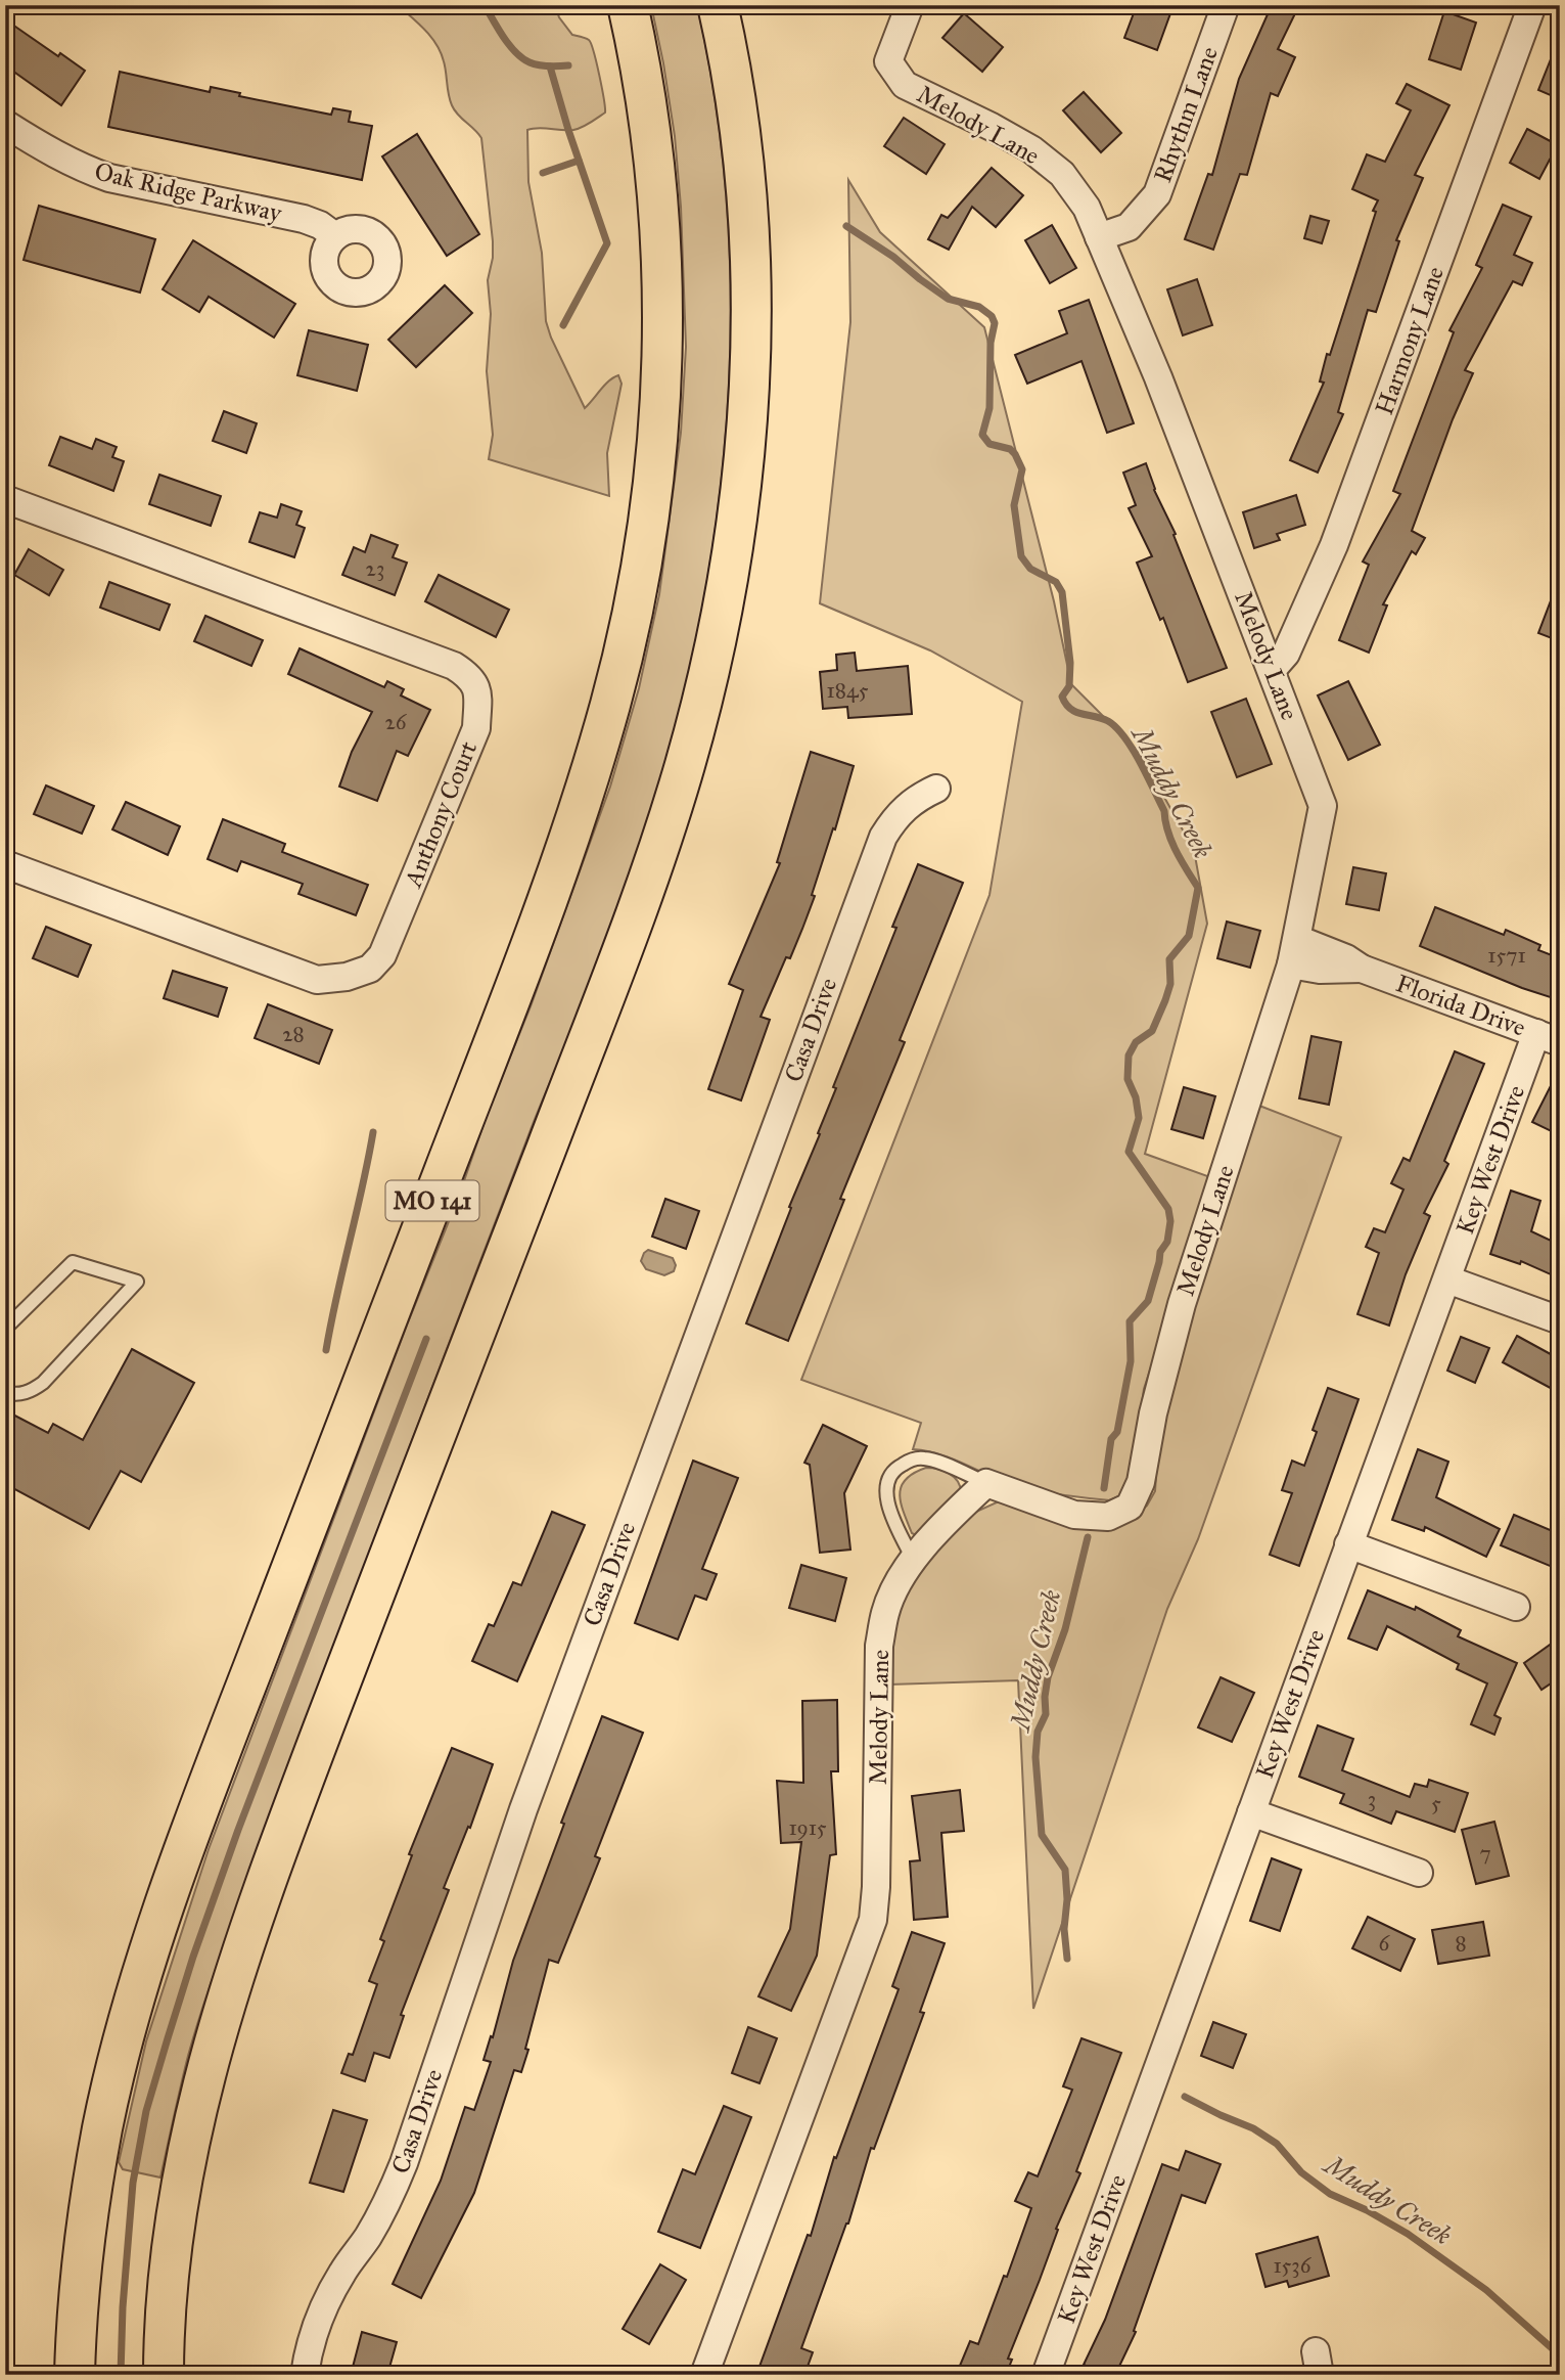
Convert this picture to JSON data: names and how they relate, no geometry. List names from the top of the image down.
{
  "streets": {
    "highway": ["MO 141"],
    "street": [
      "Rhythm Lane",
      "Melody Lane",
      "Oak Ridge Parkway",
      "Harmony Lane",
      "Anthony Court",
      "Florida Drive",
      "Casa Drive",
      "Key West Drive"
    ]
  },
  "crossings": [
    ["Rhythm Lane", "Melody Lane"],
    ["Melody Lane", "Harmony Lane"],
    ["Melody Lane", "Florida Drive"],
    ["Florida Drive", "Key West Drive"]
  ],
  "water": ["Muddy Creek"],
  "house_numbers": [
    "23",
    "1845",
    "26",
    "1571",
    "28",
    "3",
    "5",
    "1915",
    "7",
    "6",
    "8",
    "1536"
  ]
}
